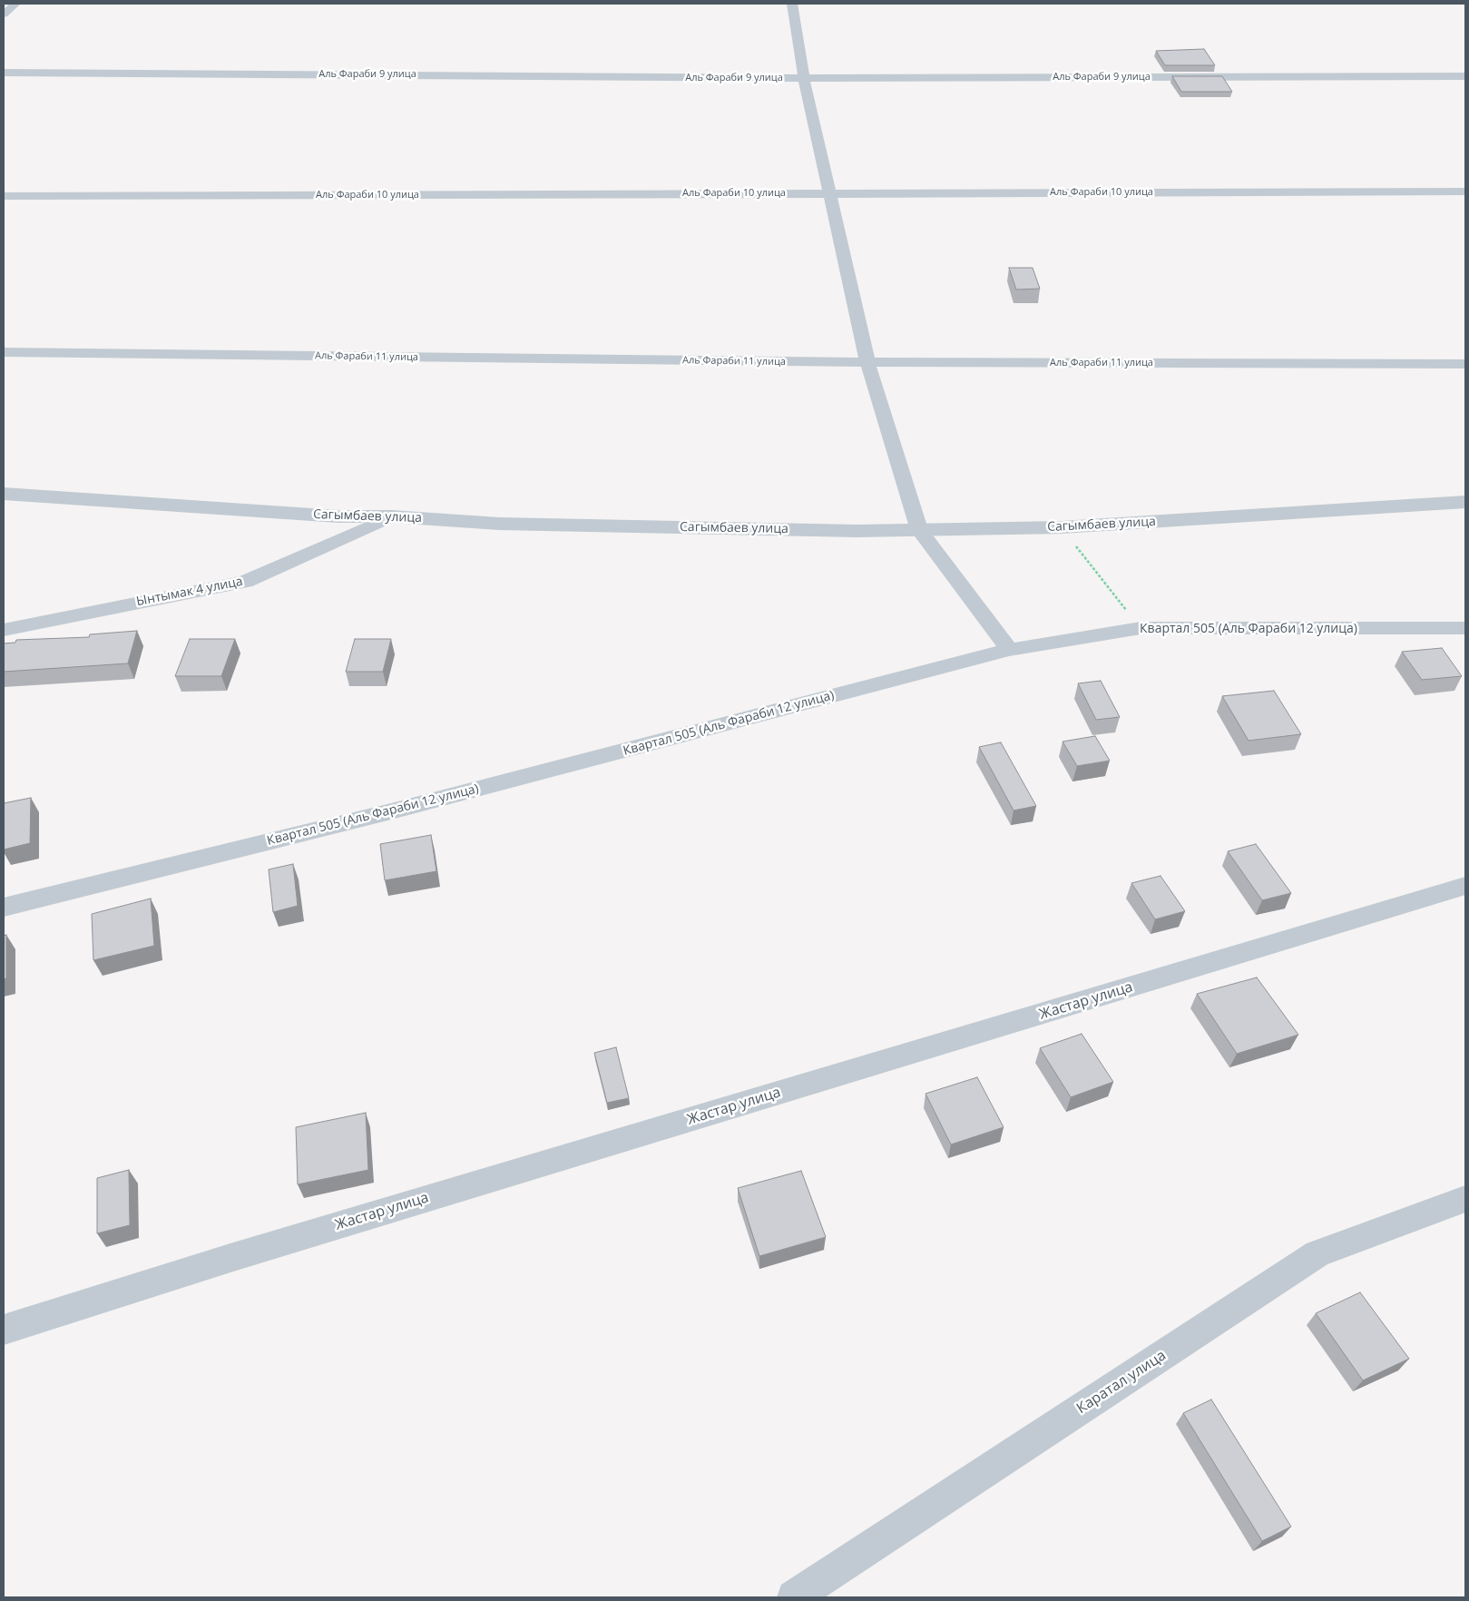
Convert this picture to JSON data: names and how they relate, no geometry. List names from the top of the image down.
{
  "streets": {
    "street": [
      "Аль Фараби 9 улица",
      "Аль Фараби 10 улица",
      "Аль Фараби 11 улица",
      "Сагымбаев улица",
      "Ынтымак 4 улица",
      "Квартал 505 (Аль Фараби 12 улица)",
      "Жастар улица",
      "Каратал улица"
    ]
  },
  "crossings": [
    ["Сагымбаев улица", "Ынтымак 4 улица"]
  ]
}
